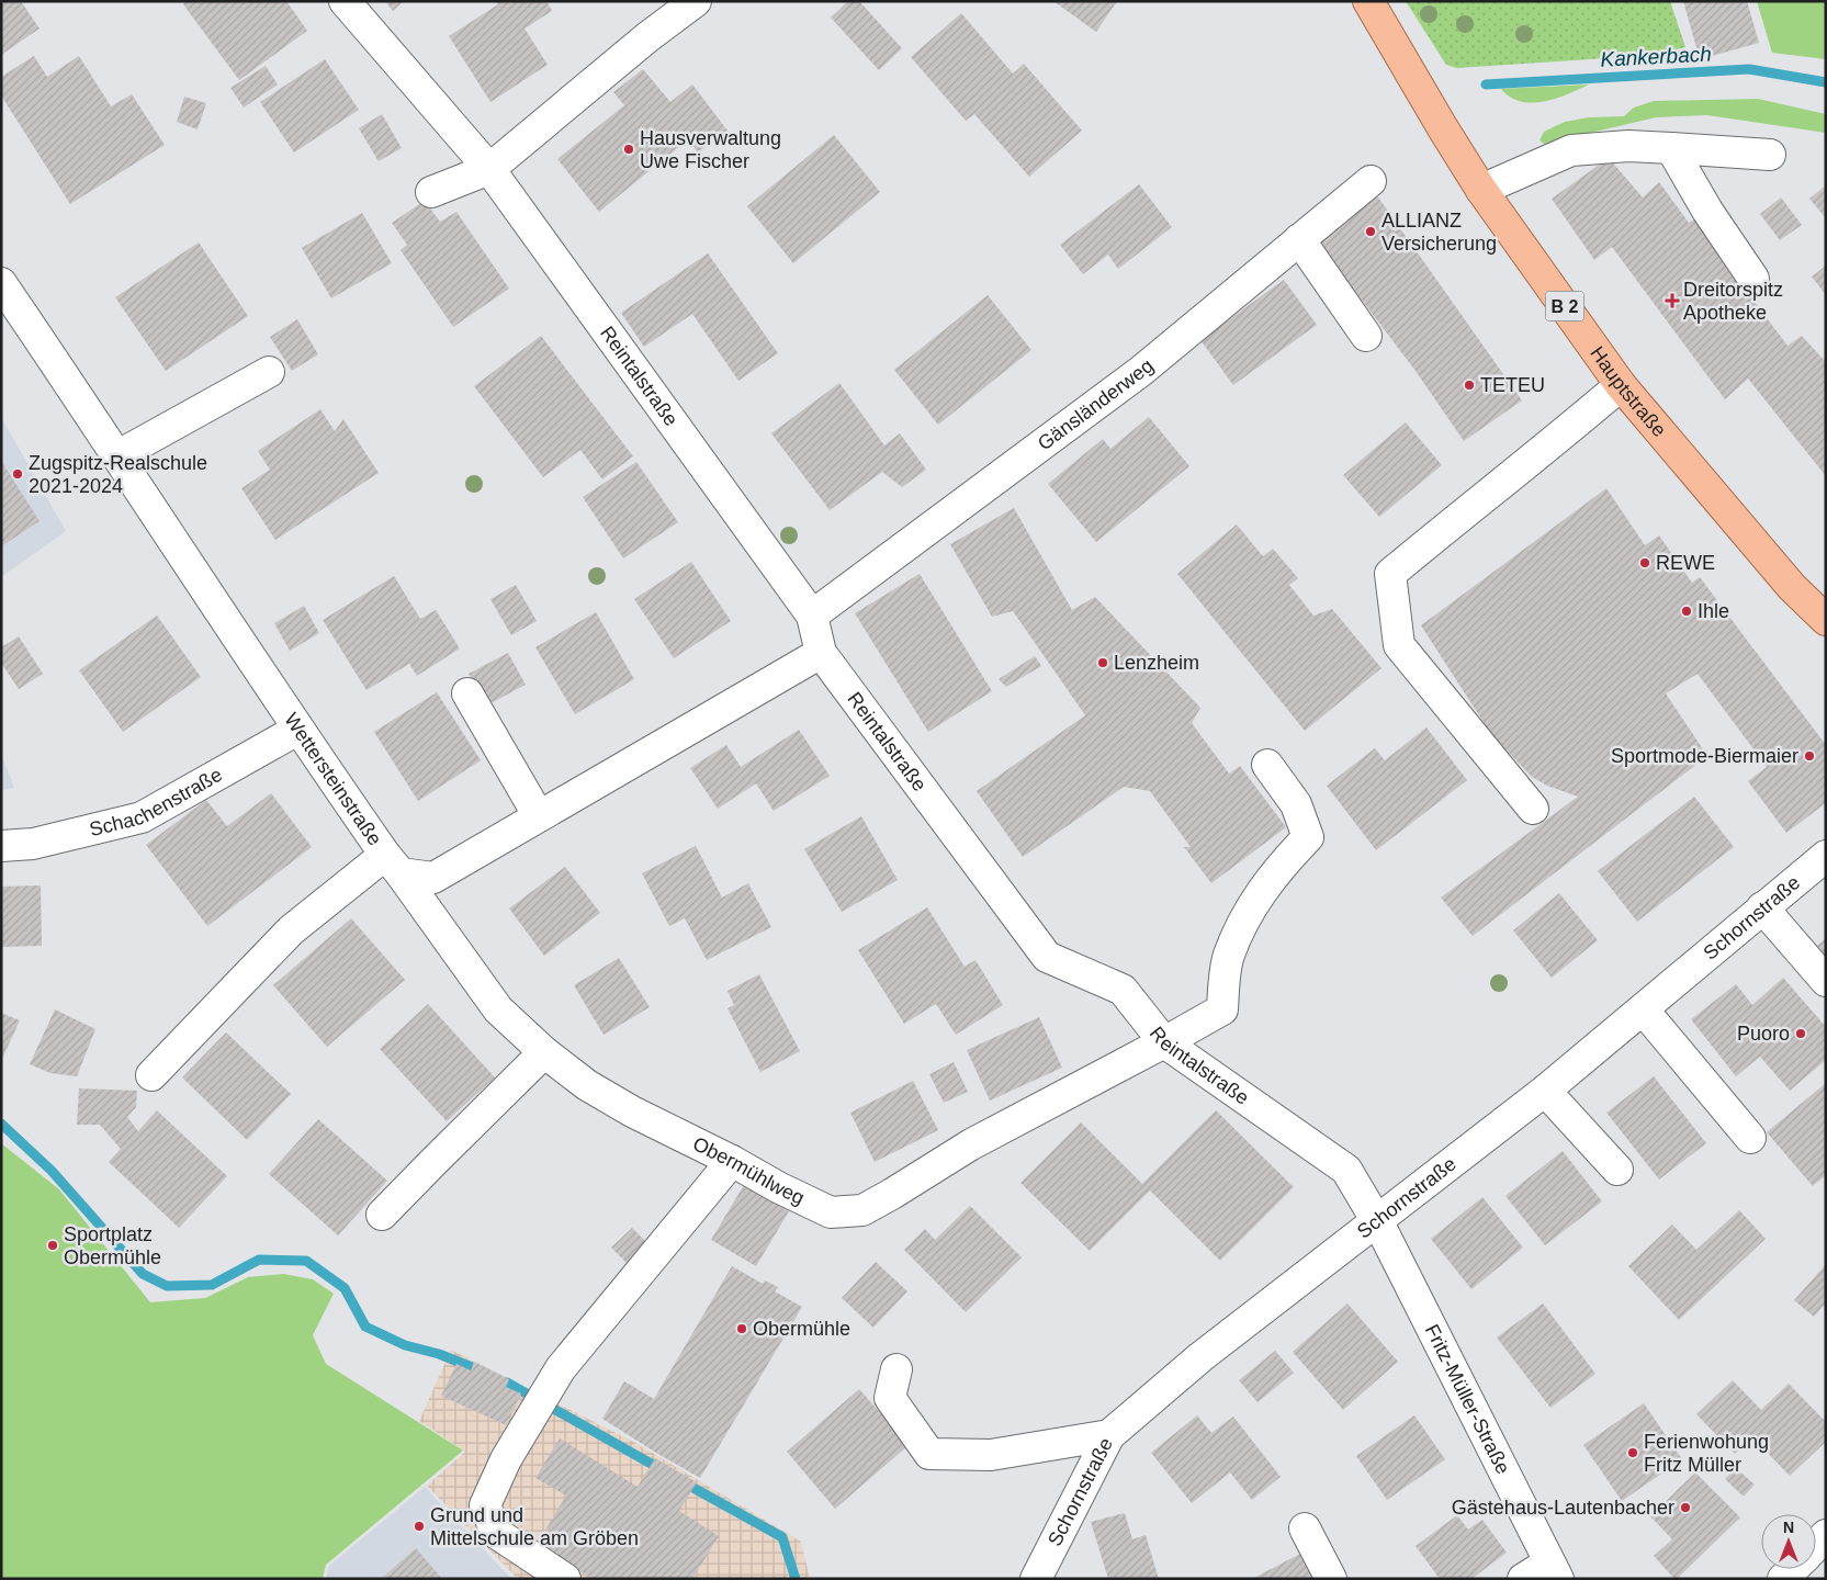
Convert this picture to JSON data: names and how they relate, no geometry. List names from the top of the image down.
{
  "streets": {
    "main road": ["B 2", "Hauptstraße"],
    "street": [
      "Reintalstraße",
      "Gänsländerweg",
      "Wettersteinstraße",
      "Schachenstraße",
      "Schornstraße",
      "Obermühlweg",
      "Fritz-Müller-Straße"
    ]
  },
  "crossings": [
    ["Reintalstraße", "Gänsländerweg"],
    ["Reintalstraße", "Schornstraße"],
    ["Reintalstraße", "Obermühlweg"],
    ["Reintalstraße", "Fritz-Müller-Straße"],
    ["Wettersteinstraße", "Schachenstraße"],
    ["Wettersteinstraße", "Obermühlweg"],
    ["Schornstraße", "Fritz-Müller-Straße"]
  ],
  "water": ["Kankerbach"],
  "places": {
    "other": [
      "Hausverwaltung Uwe Fischer",
      "ALLIANZ Versicherung",
      "TETEU",
      "Zugspitz-Realschule 2021-2024",
      "REWE",
      "Ihle",
      "Lenzheim",
      "Sportmode-Biermaier",
      "Puoro",
      "Sportplatz Obermühle",
      "Obermühle",
      "Ferienwohung Fritz Müller",
      "Gästehaus-Lautenbacher",
      "Grund und Mittelschule am Gröben"
    ],
    "health": ["Dreitorspitz Apotheke"]
  },
  "north": "top"
}
